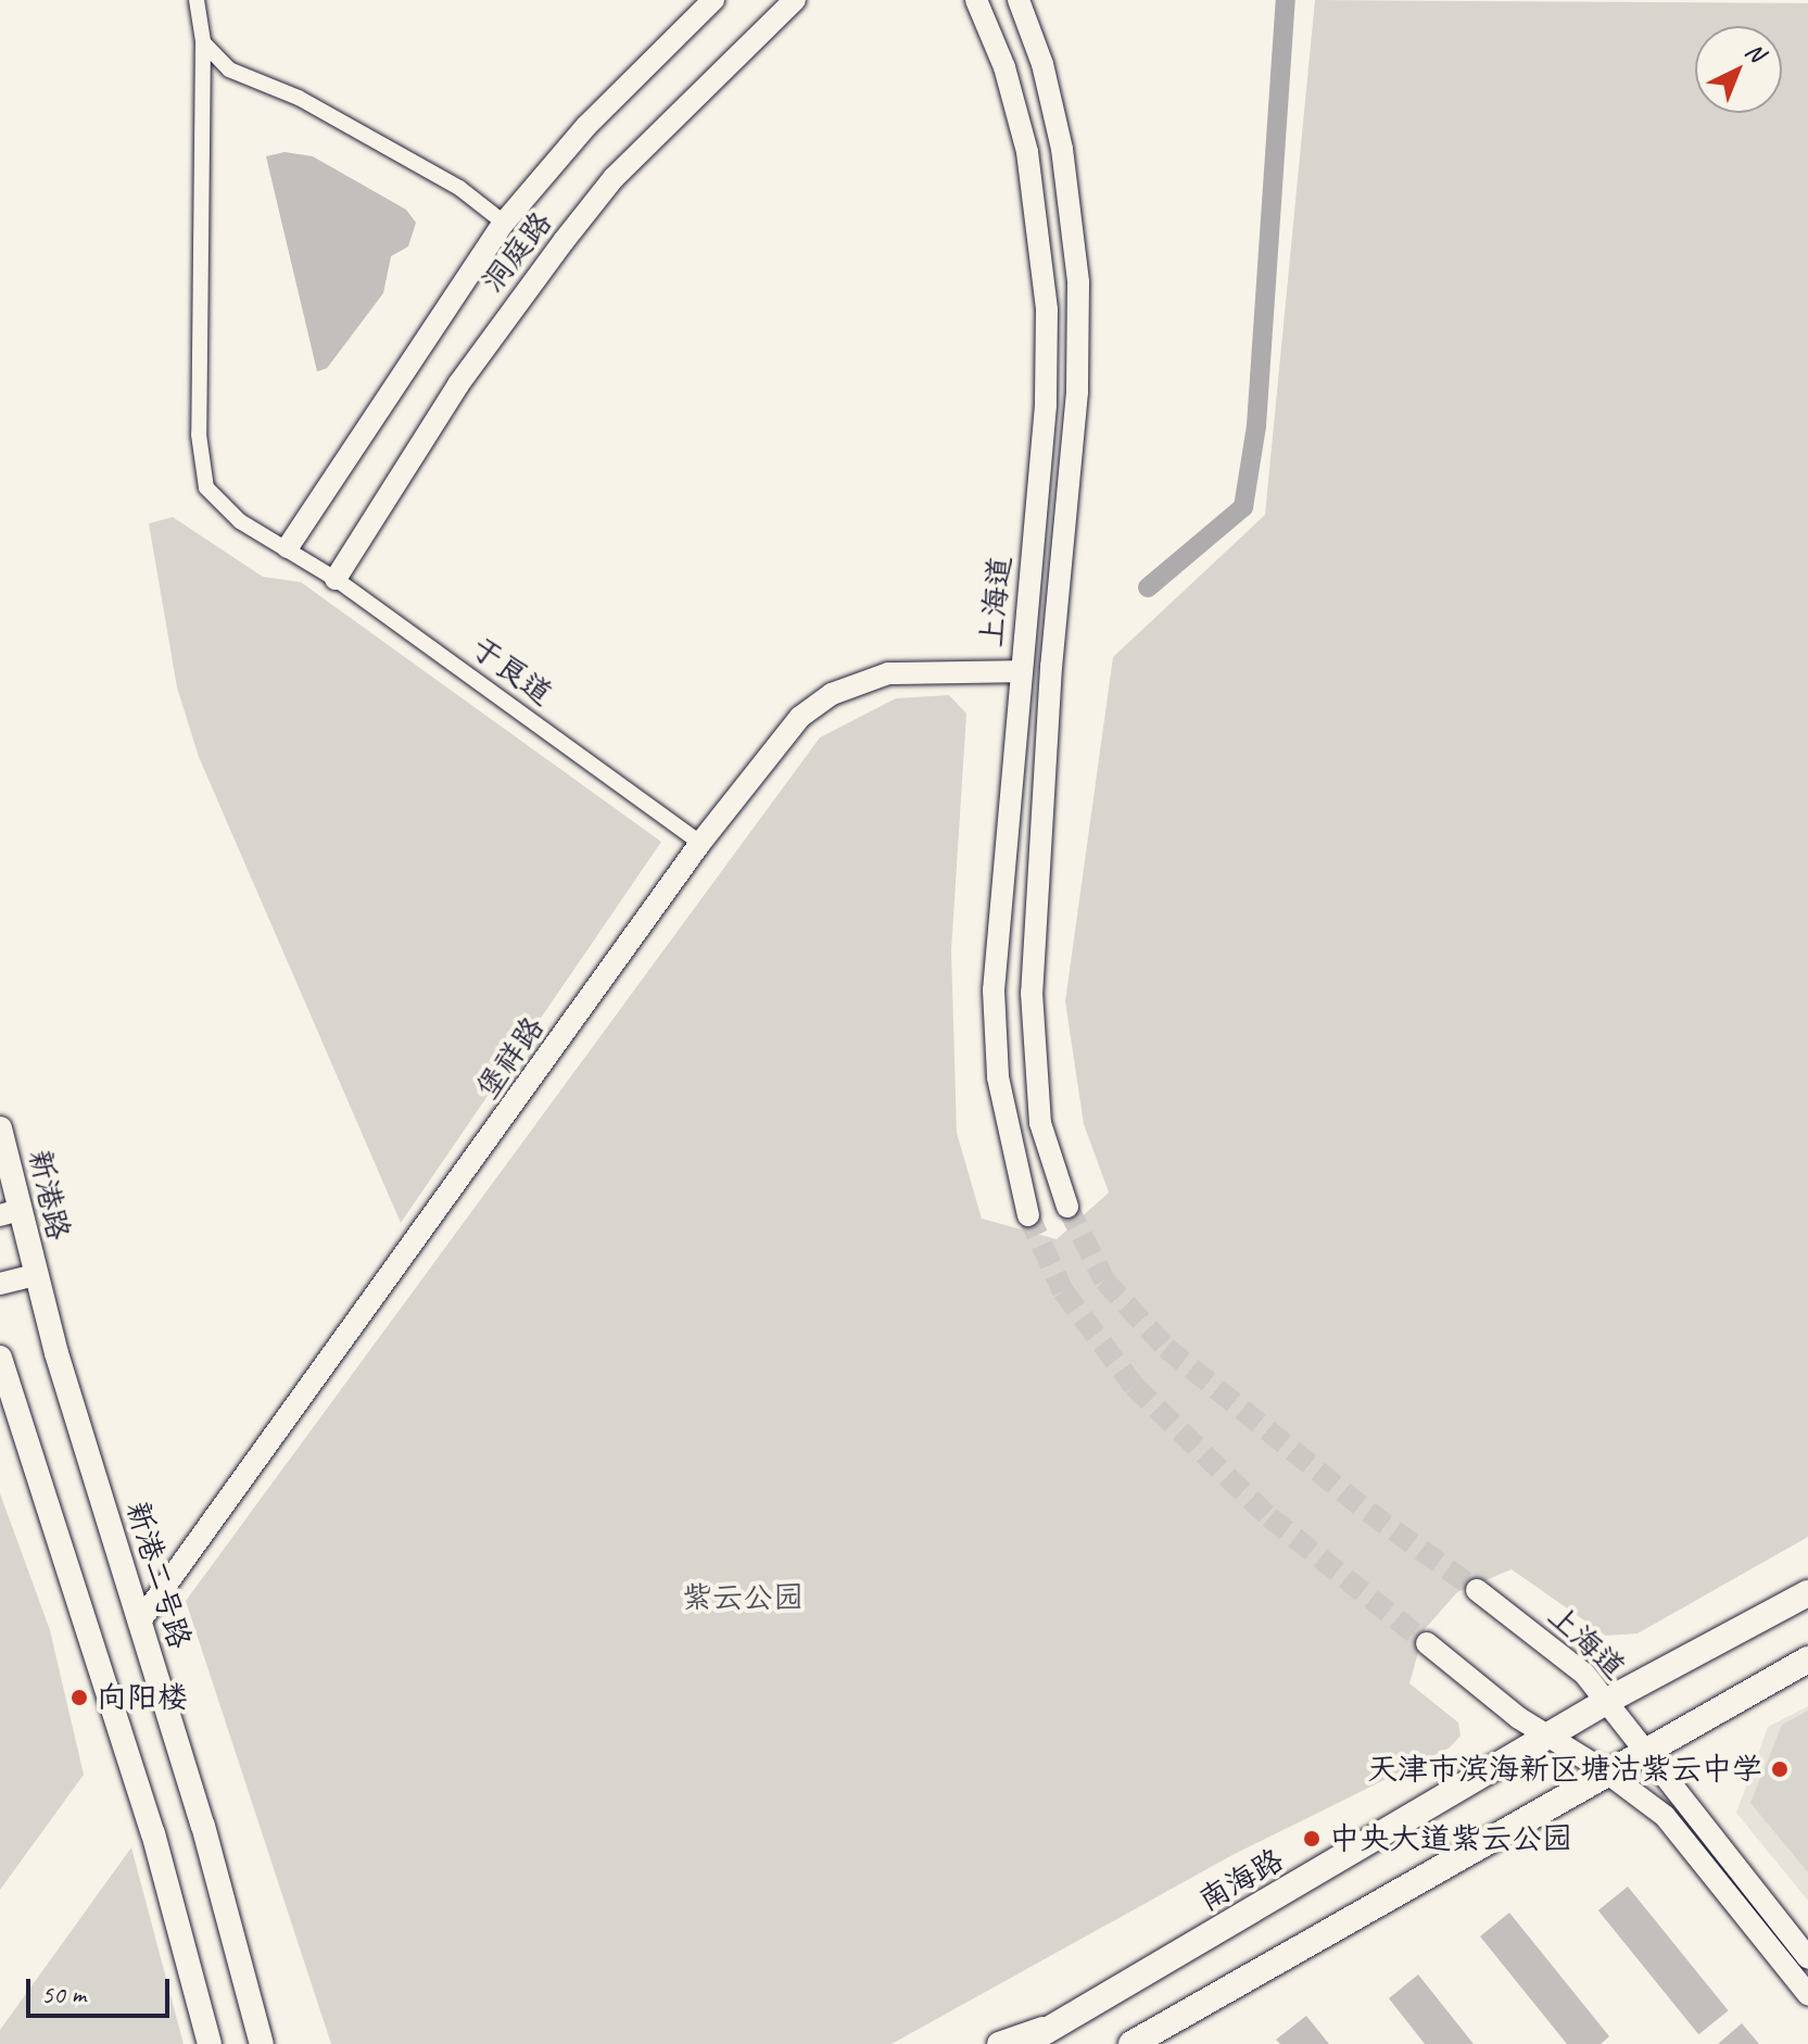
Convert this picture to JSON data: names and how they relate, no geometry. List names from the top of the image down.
{
  "streets": {
    "highway": ["南海路"],
    "main road": ["新港路", "新港二号路"],
    "street": [
      "洞庭路",
      "上海道",
      "于良道",
      "堡祥路"
    ]
  },
  "crossings": [
    ["洞庭路", "于良道"],
    ["上海道", "堡祥路"],
    ["上海道", "南海路"],
    ["于良道", "堡祥路"],
    ["堡祥路", "新港二号路"],
    ["新港路", "新港二号路"]
  ],
  "parks": ["紫云公园"],
  "places": ["向阳楼", "天津市滨海新区塘沽紫云中学", "中央大道紫云公园"],
  "scale_bar": "50 m",
  "north": "top right"
}
